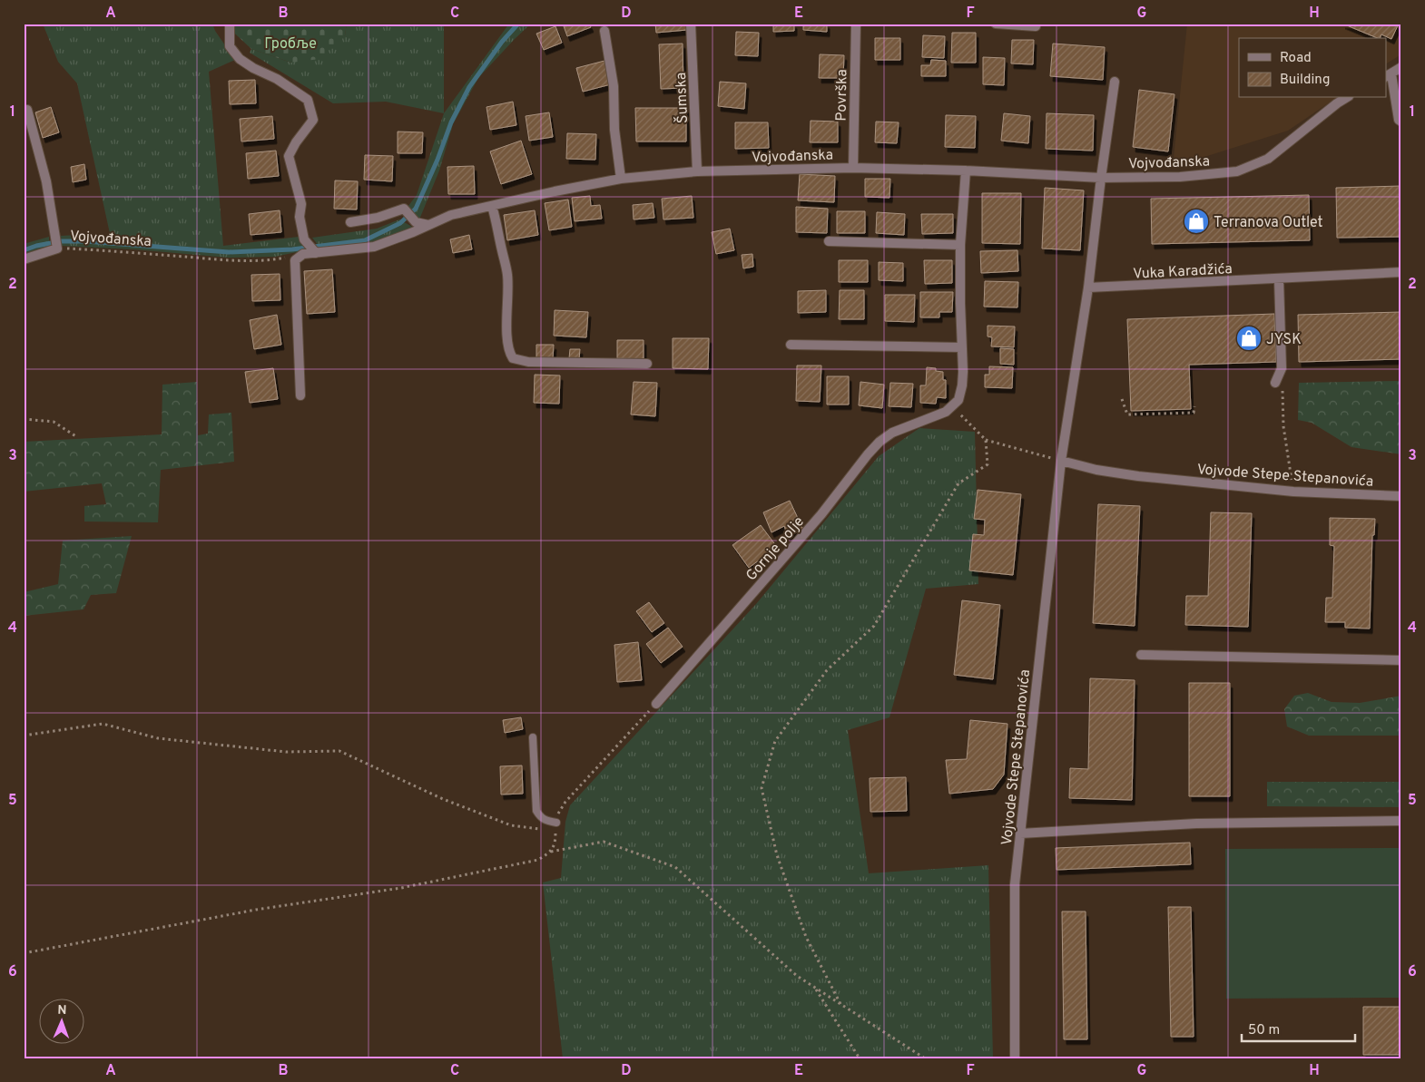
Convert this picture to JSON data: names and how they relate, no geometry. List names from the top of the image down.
{
  "streets": {
    "street": [
      "Površka",
      "Šumska",
      "Vojvođanska",
      "Vuka Karadžića",
      "Vojvode Stepe Stepanovića",
      "Gornje polje"
    ]
  },
  "crossings": [
    ["Površka", "Vojvođanska"],
    ["Šumska", "Vojvođanska"],
    ["Vojvođanska", "Vojvode Stepe Stepanovića"],
    ["Vuka Karadžića", "Vojvode Stepe Stepanovića"]
  ],
  "parks": ["Гробље"],
  "places": {
    "shop": ["Terranova Outlet", "JYSK"]
  },
  "legend": ["Road", "Building"],
  "scale_bar": "50 m",
  "north": "top",
  "grid": {
    "columns": [
      "A",
      "B",
      "C",
      "D",
      "E",
      "F",
      "G",
      "H"
    ],
    "rows": [
      "1",
      "2",
      "3",
      "4",
      "5",
      "6"
    ]
  }
}
